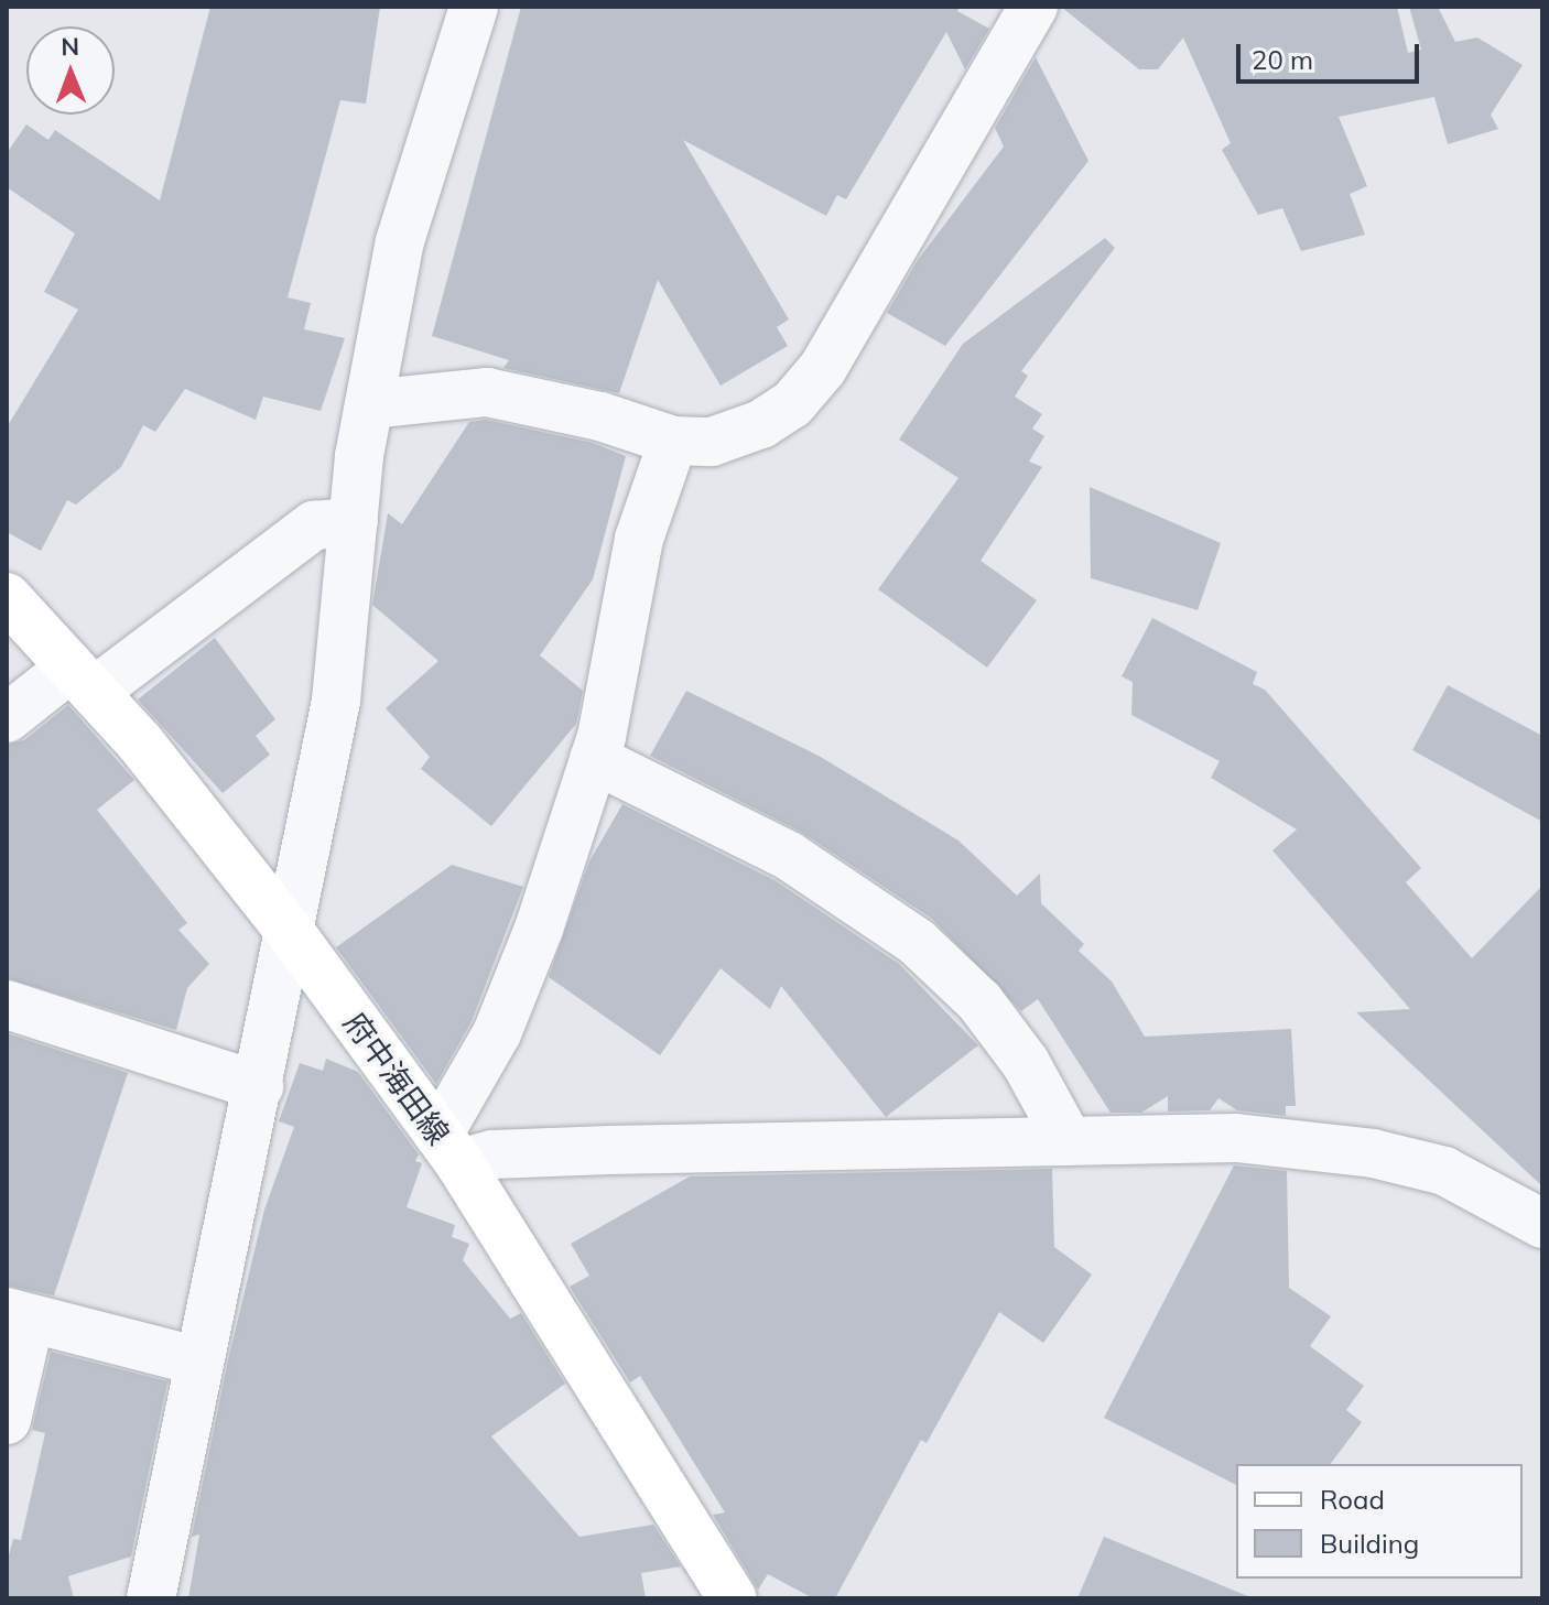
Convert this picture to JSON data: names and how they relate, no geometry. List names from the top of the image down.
{
  "streets": {
    "main road": ["府中海田線"]
  },
  "legend": ["Road", "Building"],
  "scale_bar": "20 m",
  "north": "top"
}
